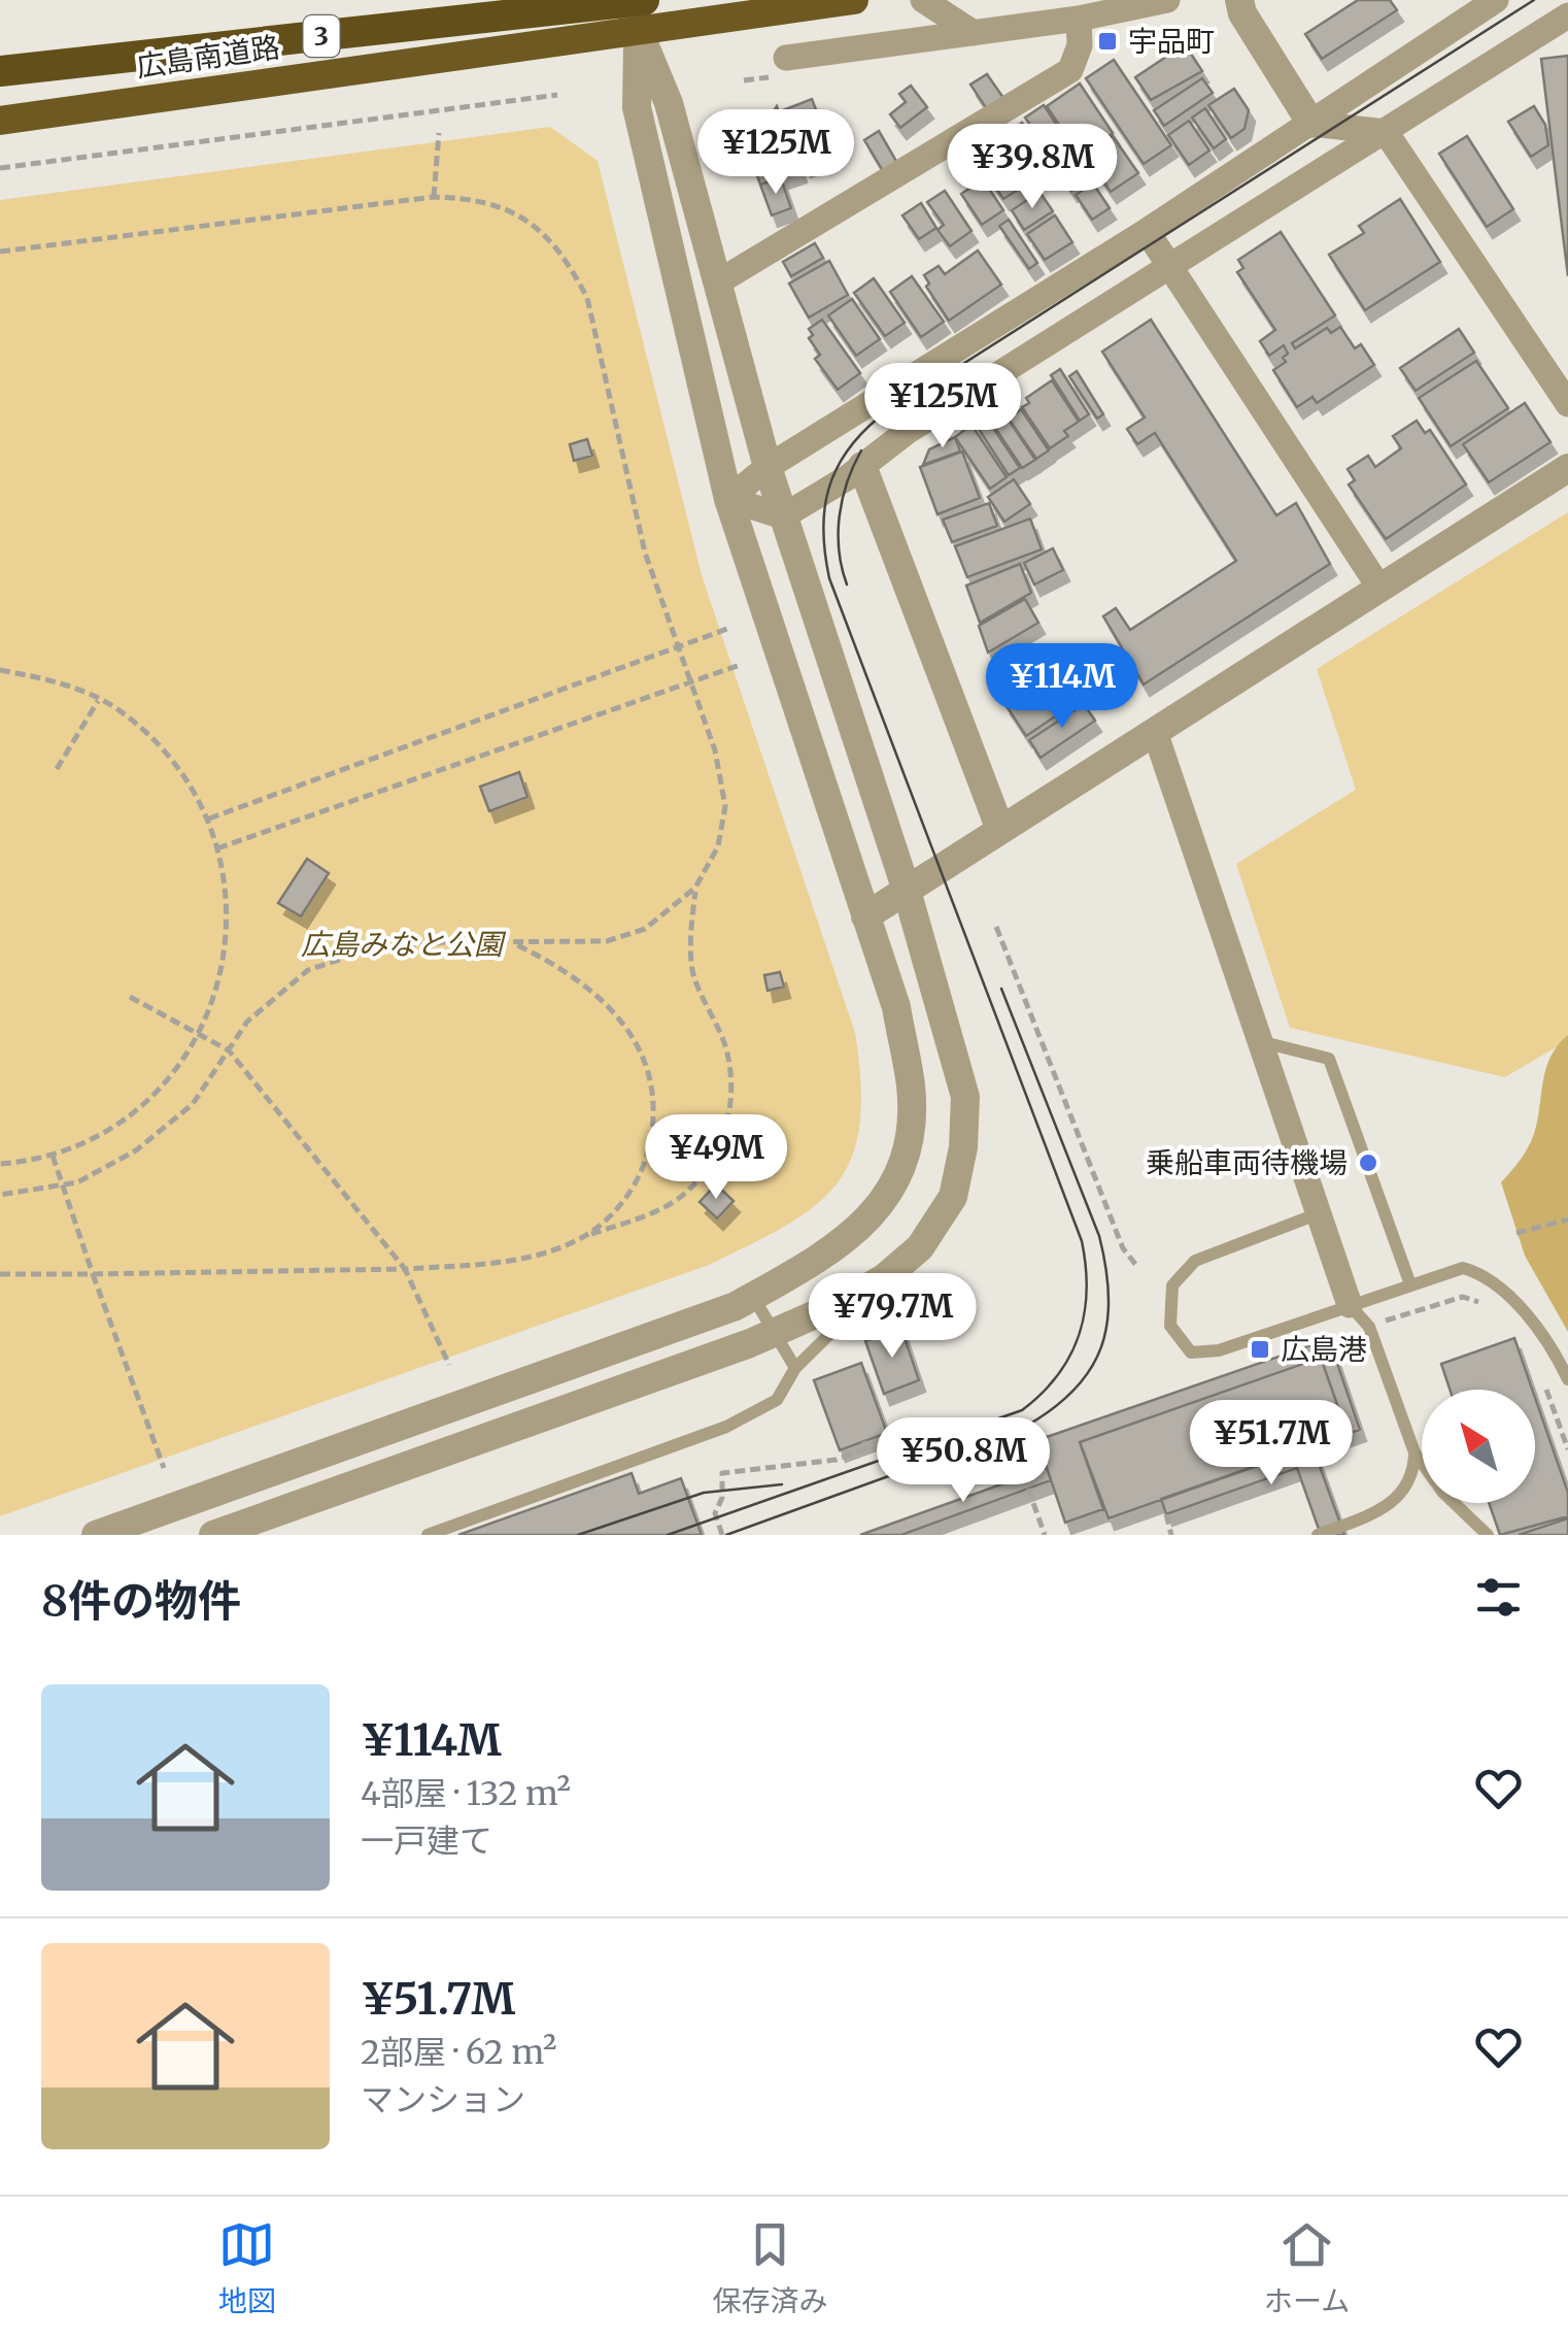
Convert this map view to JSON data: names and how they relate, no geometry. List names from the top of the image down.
{
  "streets": {
    "highway": ["3", "広島南道路"]
  },
  "parks": ["広島みなと公園"],
  "places": {
    "transit": ["宇品町", "広島港"],
    "other": ["乗船車両待機場"]
  },
  "north": "top left",
  "page": {
    "price": [
      "¥125M",
      "¥39.8M",
      "¥125M",
      "¥114M",
      "¥49M",
      "¥79.7M",
      "¥51.7M",
      "¥50.8M"
    ],
    "heading": "8件の物件",
    "list": [
      {
        "name": "¥114M",
        "note": "4部屋 · 132 m² · 一戸建て"
      },
      {
        "name": "¥51.7M",
        "note": "2部屋 · 62 m² · マンション"
      }
    ],
    "tabs": ["地図", "保存済み", "ホーム"]
  }
}
